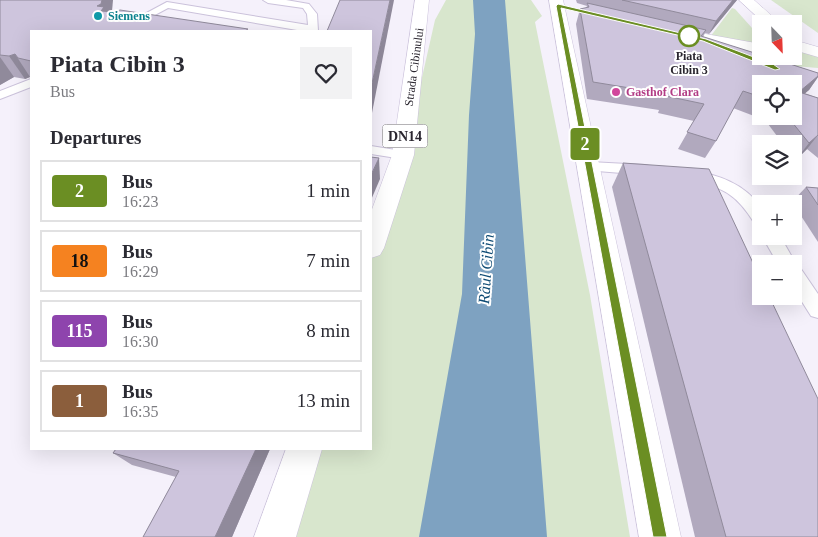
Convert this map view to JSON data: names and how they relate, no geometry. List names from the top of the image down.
{
  "streets": {
    "main road": ["Strada Cibinului", "DN14"]
  },
  "water": ["Râul Cibin"],
  "places": ["Siemens", "Piata Cibin 3", "Gasthof Clara"],
  "lines": ["bus line 2"],
  "north": "bottom right",
  "page": {
    "on_map": "2",
    "map_buttons": ["+", "−"],
    "heading": [
      ["Piata Cibin 3", "Bus"],
      "Departures"
    ],
    "list": [
      {
        "mark": "2",
        "name": "Bus",
        "note": "16:23",
        "value": "1 min"
      },
      {
        "mark": "18",
        "name": "Bus",
        "note": "16:29",
        "value": "7 min"
      },
      {
        "mark": "115",
        "name": "Bus",
        "note": "16:30",
        "value": "8 min"
      },
      {
        "mark": "1",
        "name": "Bus",
        "note": "16:35",
        "value": "13 min"
      }
    ]
  }
}
